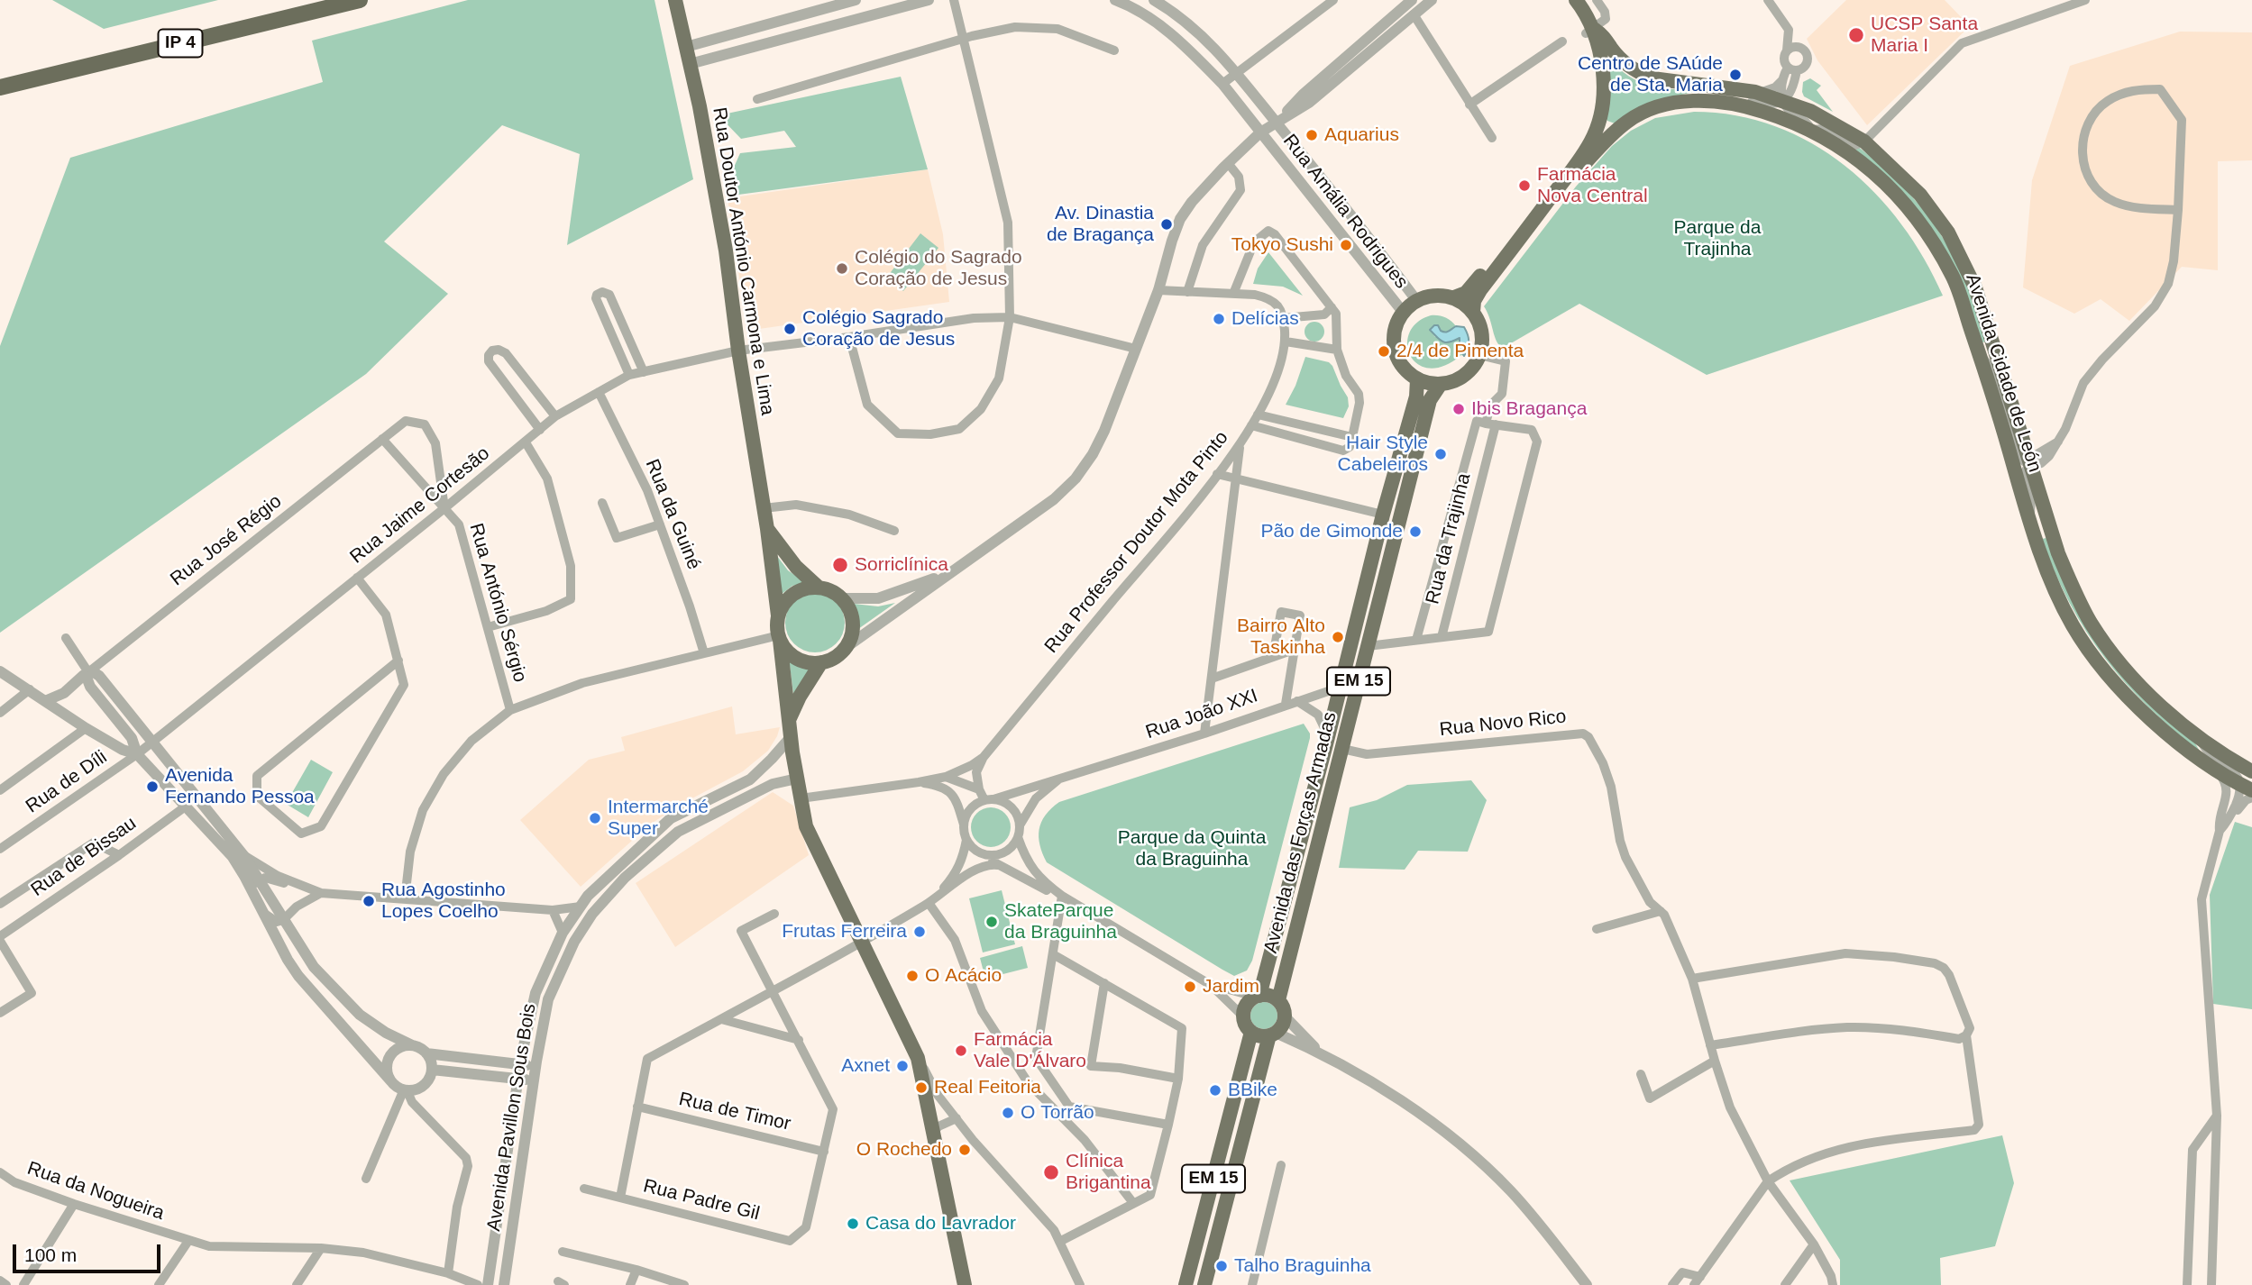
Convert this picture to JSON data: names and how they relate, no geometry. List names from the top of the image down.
{
  "streets": {
    "highway": ["IP 4"],
    "main road": [
      "Rua Doutor António Carmona e Lima",
      "Avenida Cidade de León",
      "EM 15",
      "Avenida das Forças Armadas"
    ],
    "street": [
      "Rua Amália Rodrigues",
      "Rua Jaime Cortesão",
      "Rua da Guiné",
      "Rua da Trajinha",
      "Rua José Régio",
      "Rua Professor Doutor Mota Pinto",
      "Rua António Sérgio",
      "Rua João XXI",
      "Rua Novo Rico",
      "Rua de Díli",
      "Rua de Bissau",
      "Rua de Timor",
      "Avenida Pavillon Sous Bois",
      "Rua da Nogueira",
      "Rua Padre Gil"
    ]
  },
  "crossings": [
    ["Rua Amália Rodrigues", "Avenida das Forças Armadas"],
    ["Rua Doutor António Carmona e Lima", "Rua Jaime Cortesão"],
    ["Rua Jaime Cortesão", "Rua da Guiné"],
    ["Rua Jaime Cortesão", "Rua José Régio"],
    ["Rua Jaime Cortesão", "Rua António Sérgio"],
    ["Rua Jaime Cortesão", "Rua de Díli"],
    ["Rua José Régio", "Rua António Sérgio"],
    ["EM 15", "Avenida das Forças Armadas"],
    ["Rua João XXI", "Avenida das Forças Armadas"],
    ["Rua Novo Rico", "Avenida das Forças Armadas"],
    ["Rua de Timor", "Rua Padre Gil"]
  ],
  "parks": ["Parque da Trajinha", "Parque da Quinta da Braguinha"],
  "places": [
    "UCSP Santa Maria I",
    "Centro de SAúde de Sta. Maria",
    "Aquarius",
    "Farmácia Nova Central",
    "Av. Dinastia de Bragança",
    "Tokyo Sushi",
    "Colégio do Sagrado Coração de Jesus",
    "Delícias",
    "Colégio Sagrado Coração de Jesus",
    "2/4 de Pimenta",
    "Ibis Bragança",
    "Hair Style Cabeleiros",
    "Pão de Gimonde",
    "Sorriclínica",
    "Bairro Alto Taskinha",
    "Avenida Fernando Pessoa",
    "Intermarché Super",
    "Rua Agostinho Lopes Coelho",
    "SkateParque da Braguinha",
    "Frutas Ferreira",
    "O Acácio",
    "Jardim",
    "Farmácia Vale D'Álvaro",
    "Axnet",
    "Real Feitoria",
    "BBike",
    "O Torrão",
    "O Rochedo",
    "Clínica Brigantina",
    "Casa do Lavrador",
    "Talho Braguinha"
  ],
  "scale_bar": "100 m"
}
